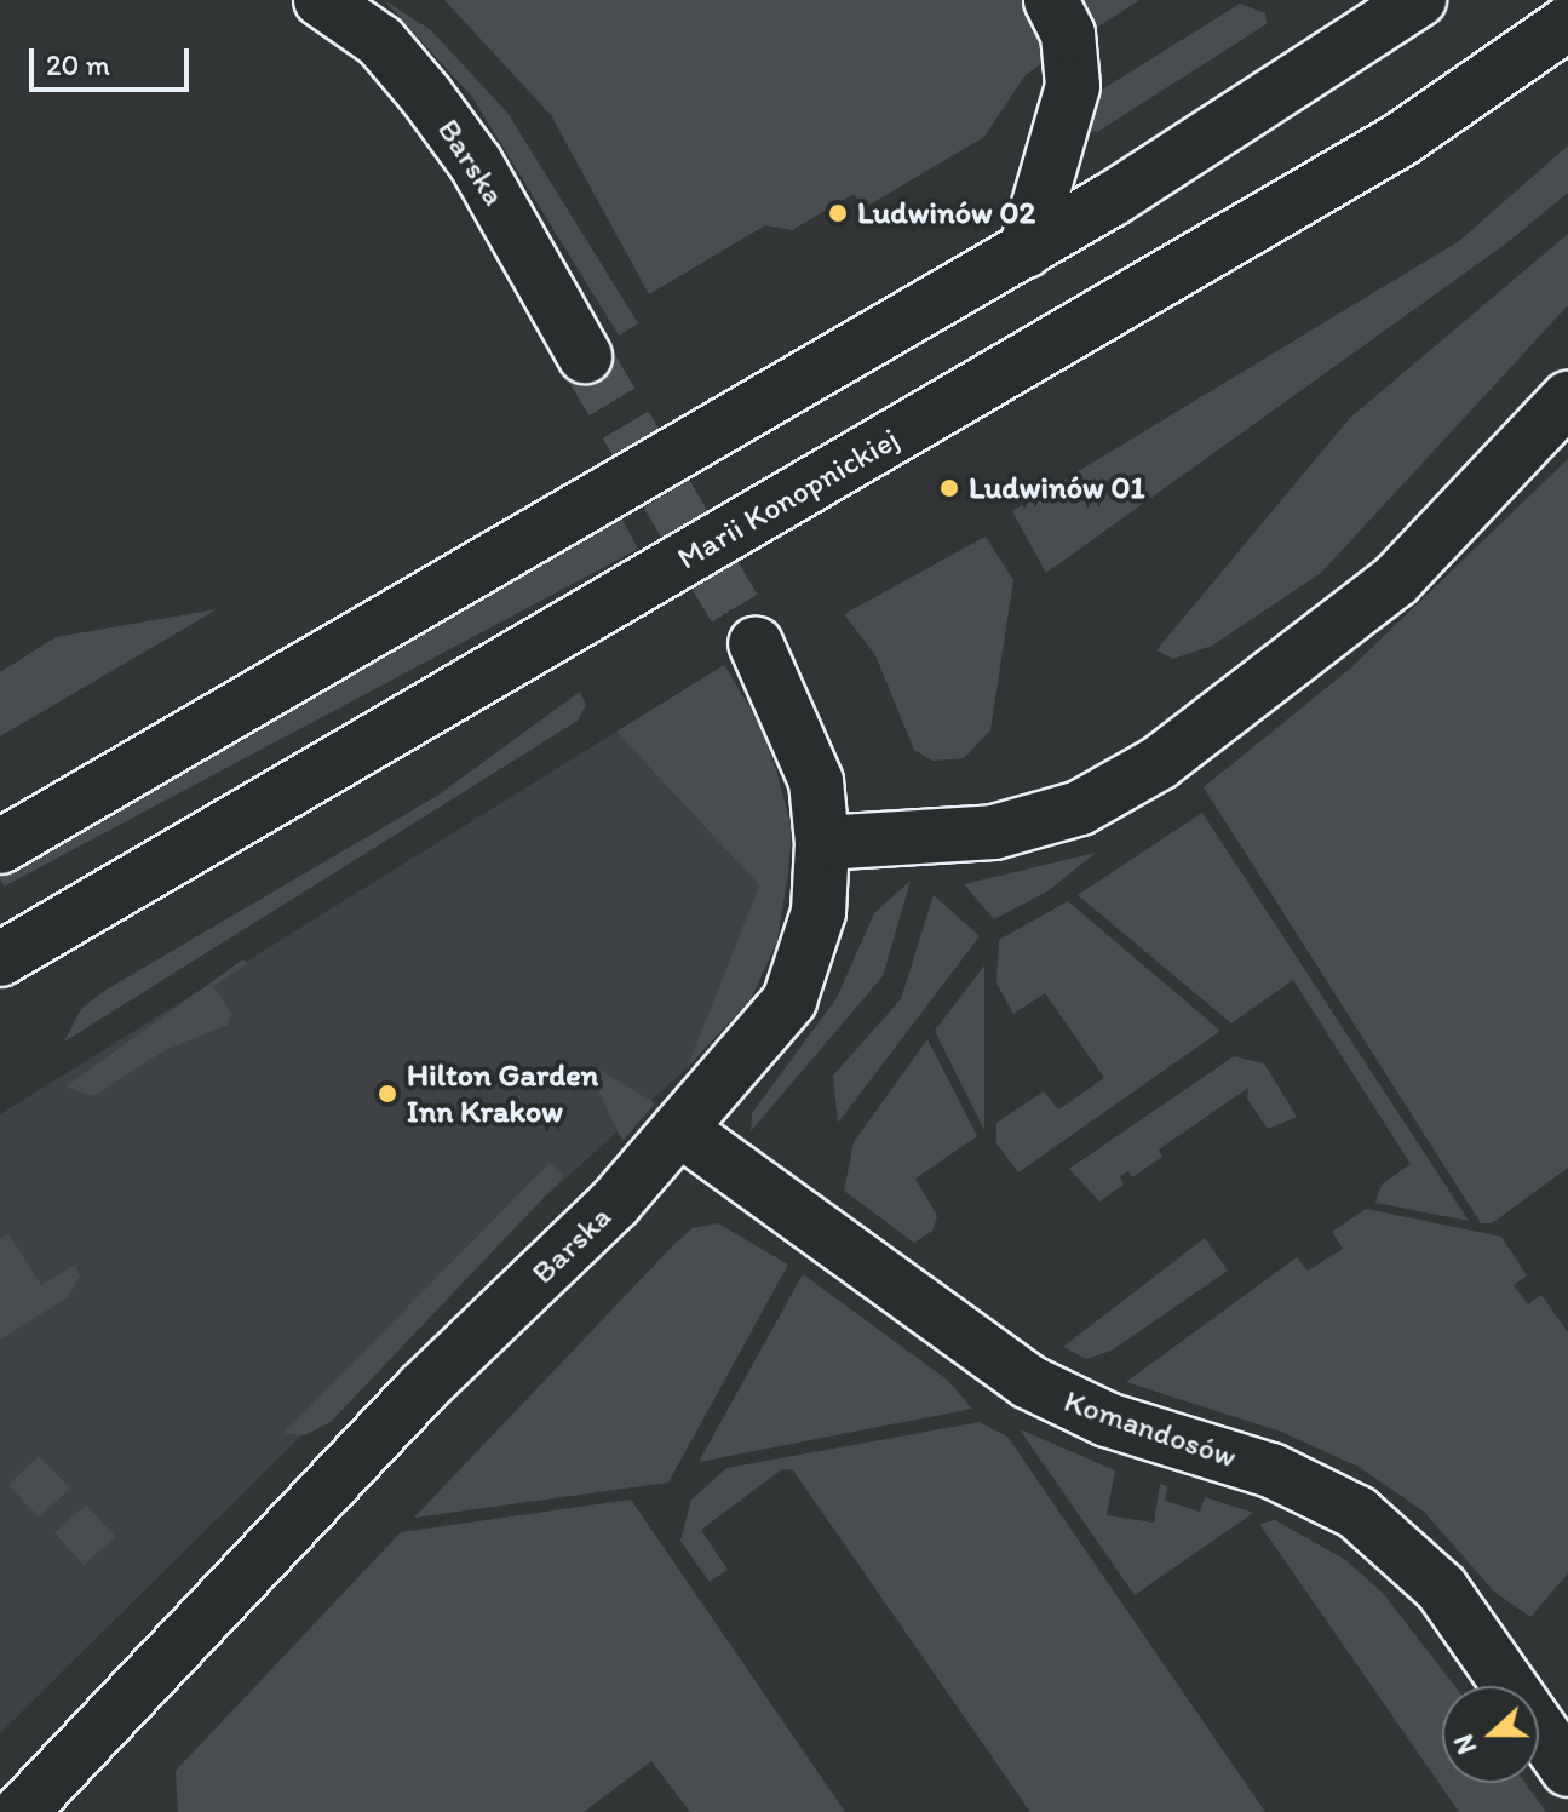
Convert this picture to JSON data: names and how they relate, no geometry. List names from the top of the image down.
{
  "streets": {
    "street": ["Barska", "Marii Konopnickiej", "Komandosów"]
  },
  "crossings": [
    ["Barska", "Komandosów"]
  ],
  "places": ["Ludwinów 02", "Ludwinów 01", "Hilton Garden Inn Krakow"],
  "scale_bar": "20 m",
  "north": "left"
}
